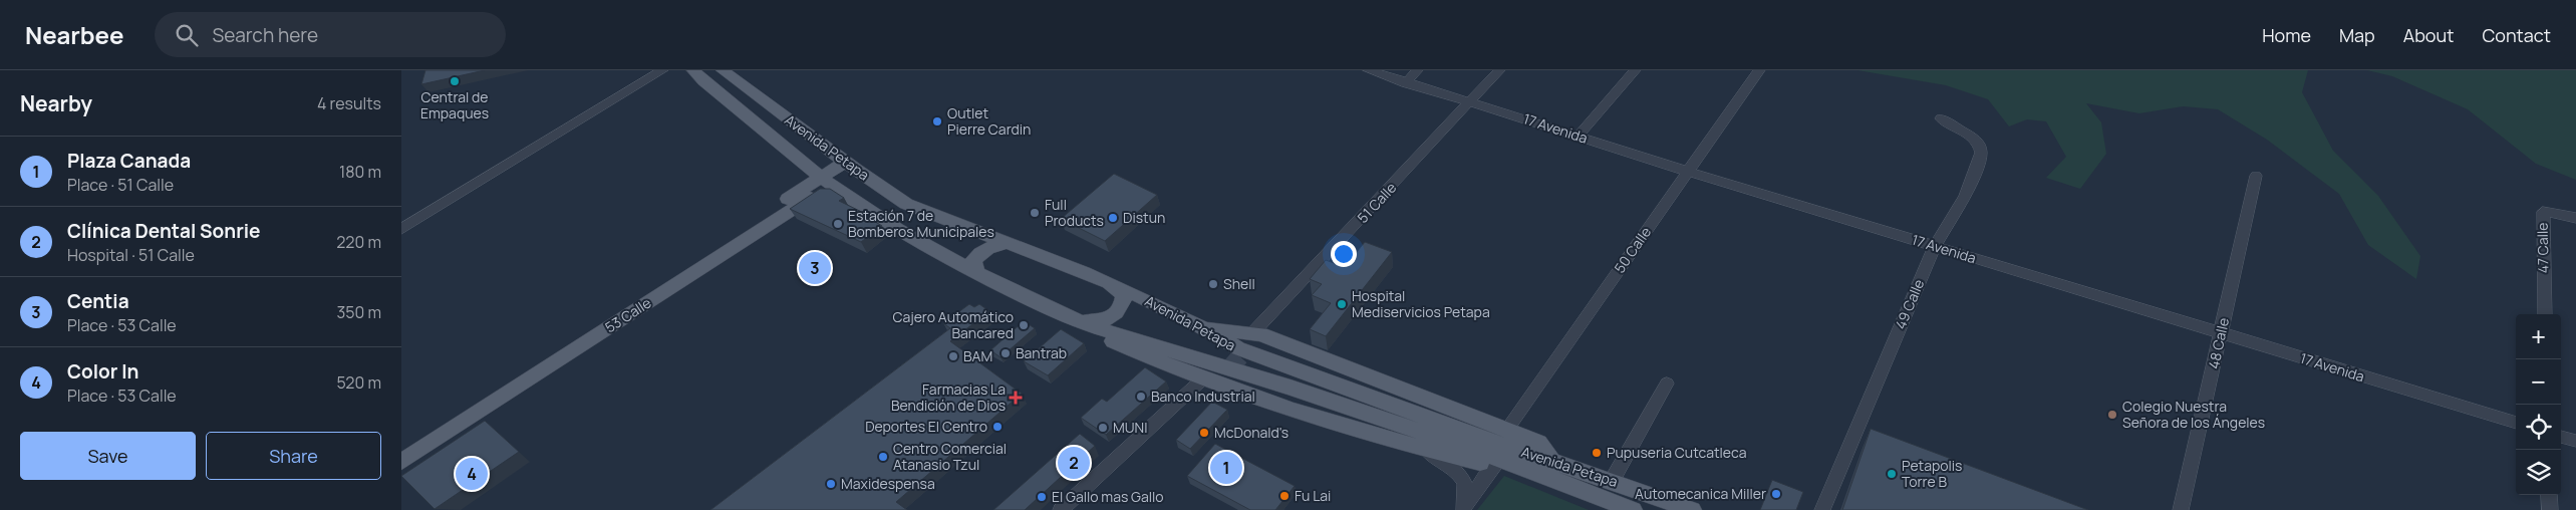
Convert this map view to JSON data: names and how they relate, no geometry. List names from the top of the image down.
{
  "streets": {
    "main road": ["Avenida Petapa", "53 Calle"],
    "street": [
      "17 Avenida",
      "51 Calle",
      "47 Calle",
      "50 Calle",
      "49 Calle",
      "48 Calle"
    ]
  },
  "crossings": [
    ["17 Avenida", "51 Calle"],
    ["17 Avenida", "50 Calle"],
    ["17 Avenida", "49 Calle"],
    ["17 Avenida", "48 Calle"],
    ["Avenida Petapa", "53 Calle"]
  ],
  "places": {
    "other": [
      "Central de Empaques",
      "Outlet Pierre Cardin",
      "Full Products",
      "Distun",
      "Estación 7 de Bomberos Municipales",
      "Shell",
      "Hospital Mediservicios Petapa",
      "Cajero Automático Bancared",
      "Bantrab",
      "BAM",
      "Banco Industrial",
      "Colegio Nuestra Señora de los Ángeles",
      "Deportes El Centro",
      "MUNI",
      "McDonald's",
      "Pupuseria Cutcatleca",
      "Centro Comercial Atanasio Tzul",
      "Petapolis Torre B",
      "Maxidespensa",
      "Automecanica Miller",
      "Fu Lai",
      "El Gallo mas Gallo"
    ],
    "health": ["Farmacias La Bendición de Dios"]
  },
  "page": {
    "header": "Nearbee",
    "search": "Search here",
    "nav": [
      "Home",
      "Map",
      "About",
      "Contact"
    ],
    "heading": ["Nearby", "4 results"],
    "list": [
      {
        "mark": "1",
        "name": "Plaza Canada",
        "note": "Place · 51 Calle",
        "value": "180 m"
      },
      {
        "mark": "2",
        "name": "Clínica Dental Sonrie",
        "note": "Hospital · 51 Calle",
        "value": "220 m"
      },
      {
        "mark": "3",
        "name": "Centia",
        "note": "Place · 53 Calle",
        "value": "350 m"
      },
      {
        "mark": "4",
        "name": "Color In",
        "note": "Place · 53 Calle",
        "value": "520 m"
      }
    ],
    "pins": [
      "3",
      "2",
      "1",
      "4"
    ],
    "map_buttons": ["+", "−"],
    "buttons": ["Save", "Share"]
  }
}
